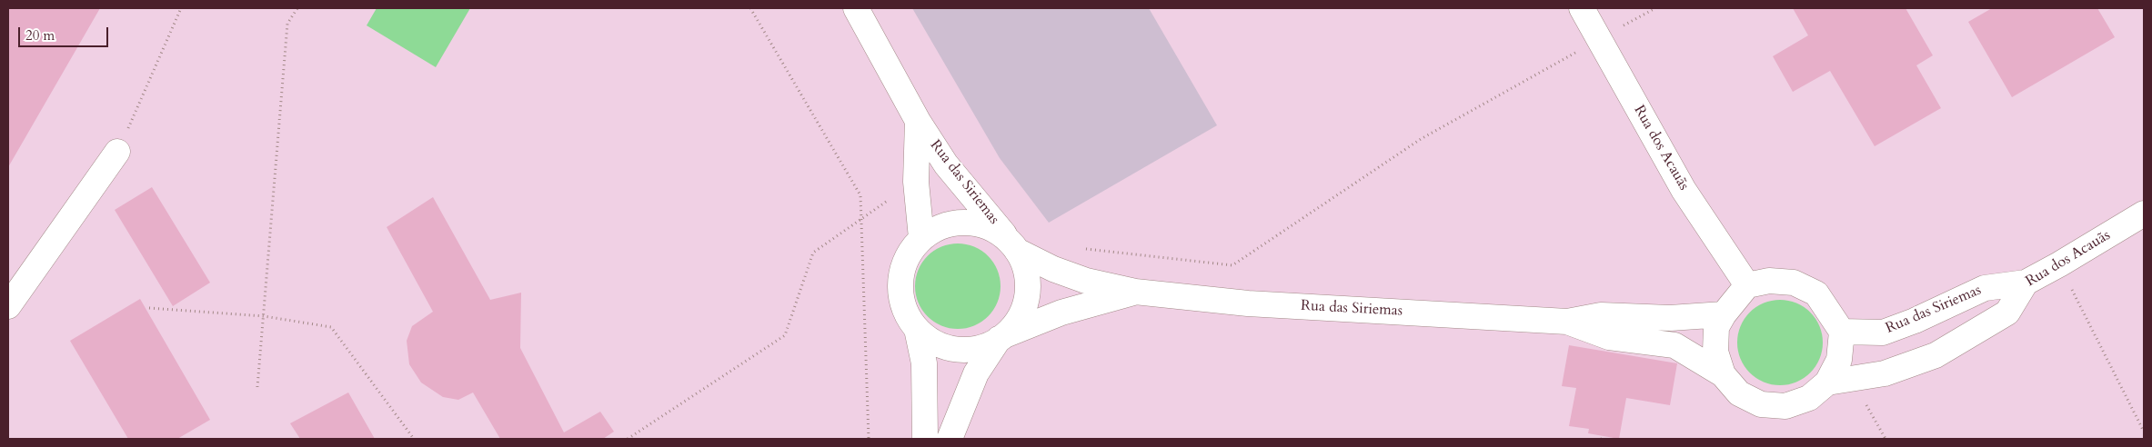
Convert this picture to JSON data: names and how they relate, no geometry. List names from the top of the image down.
{
  "streets": {
    "street": ["Rua dos Acauãs", "Rua das Siriemas"]
  },
  "crossings": [
    ["Rua dos Acauãs", "Rua das Siriemas"]
  ],
  "scale_bar": "20 m"
}
